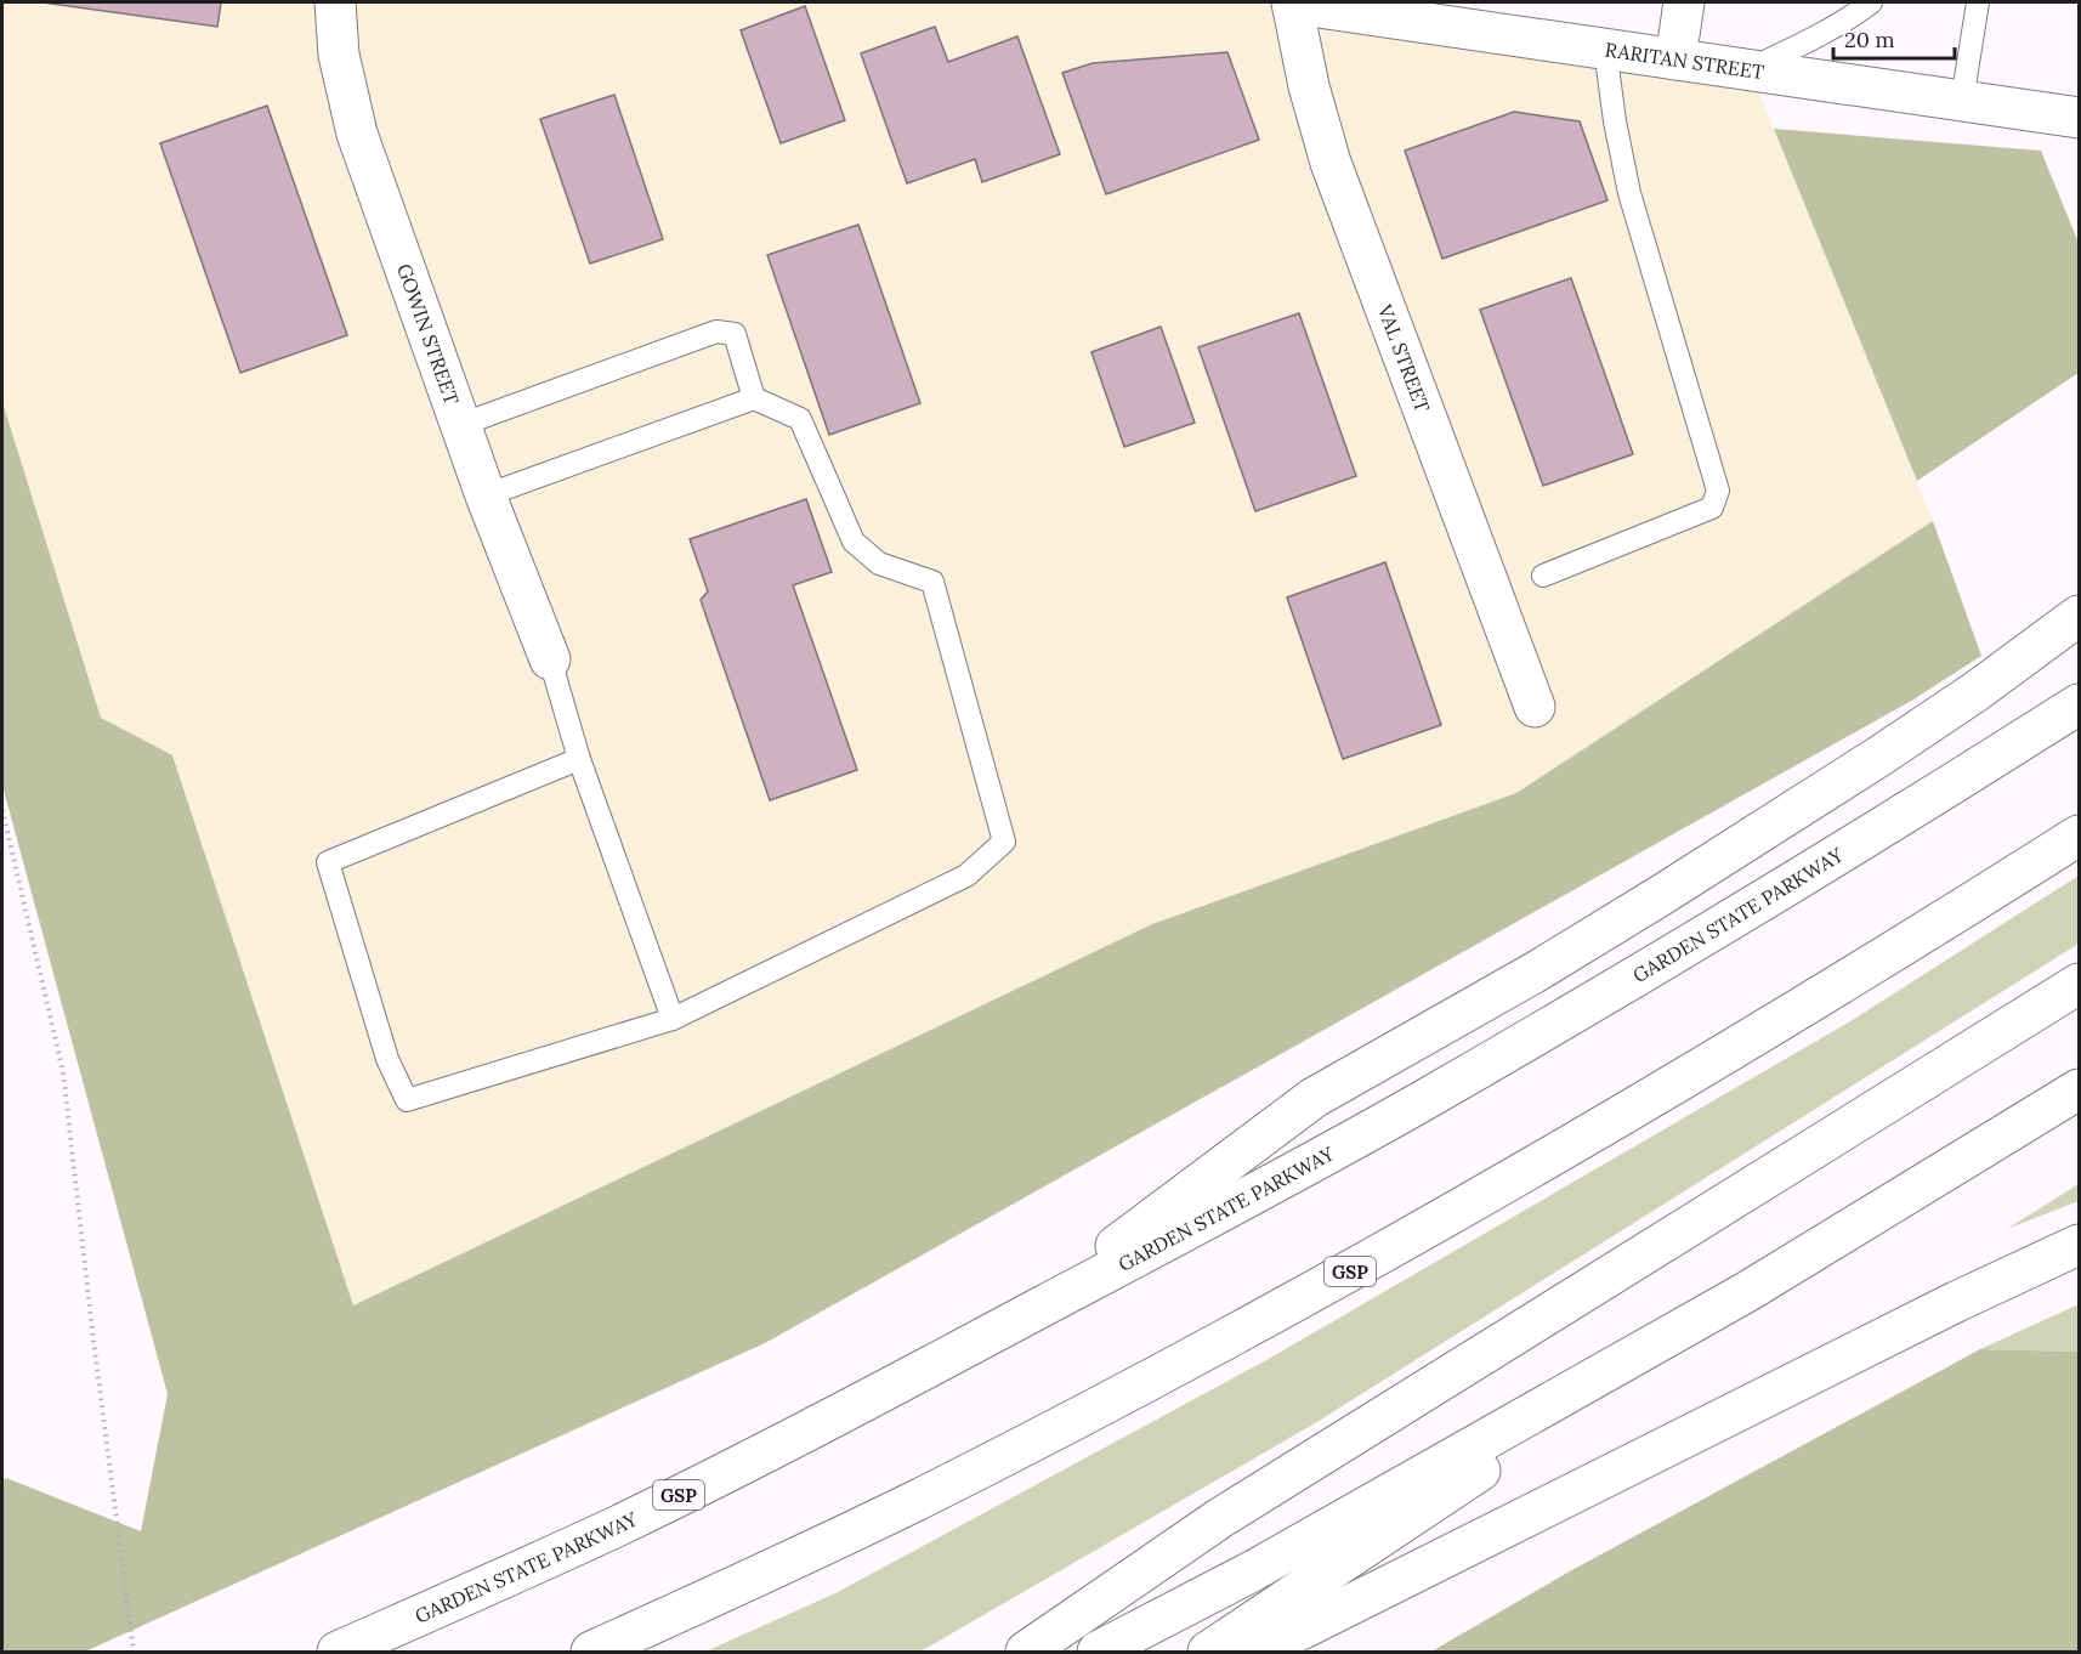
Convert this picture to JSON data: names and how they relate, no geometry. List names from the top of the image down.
{
  "streets": {
    "main road": [
      "RARITAN STREET",
      "GOWIN STREET",
      "VAL STREET",
      "GARDEN STATE PARKWAY",
      "GSP"
    ]
  },
  "crossings": [
    ["RARITAN STREET", "VAL STREET"]
  ],
  "scale_bar": "20 m"
}
